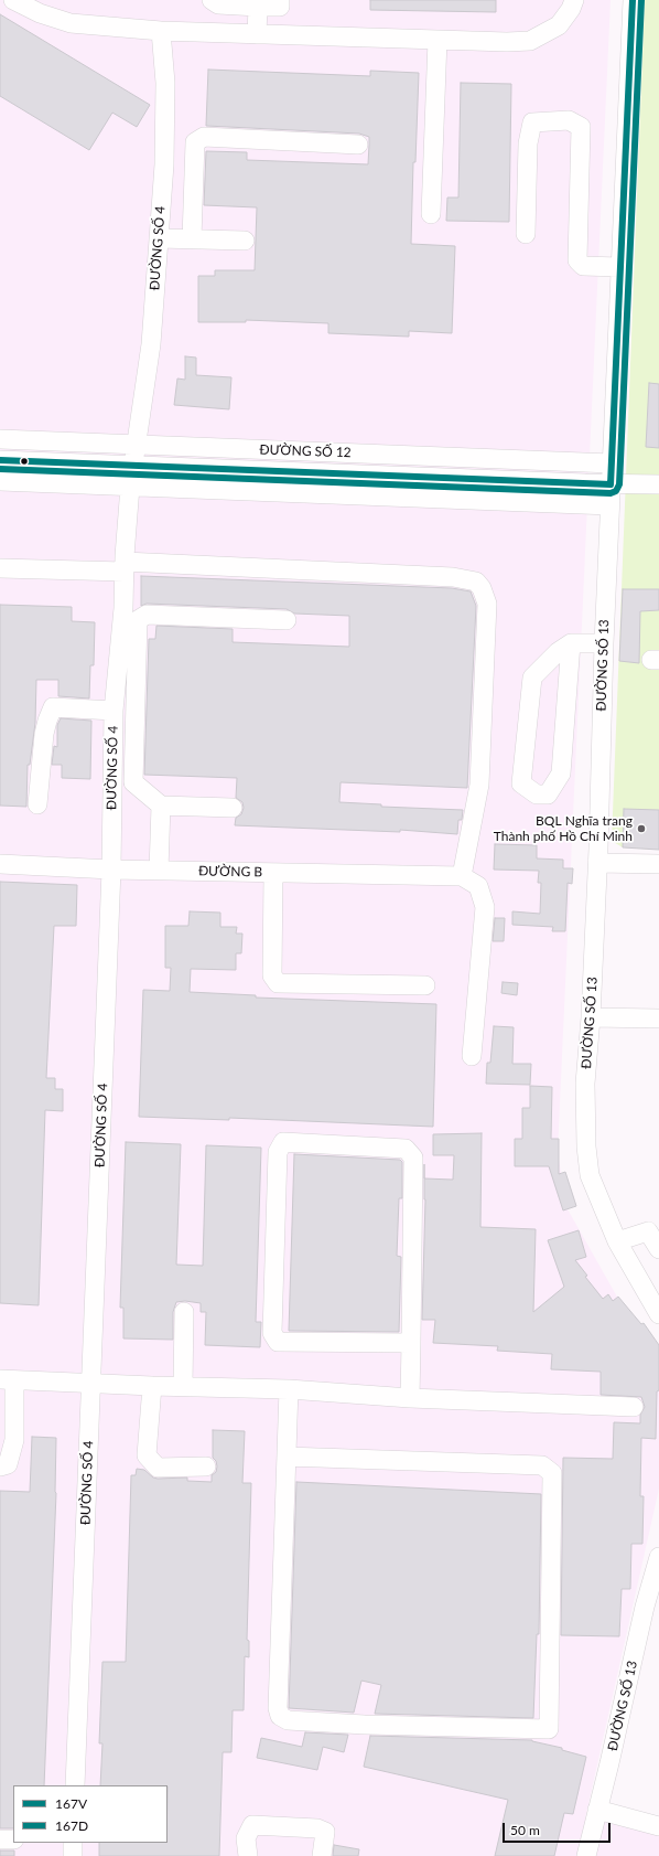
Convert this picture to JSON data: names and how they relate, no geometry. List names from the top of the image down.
{
  "streets": {
    "street": [
      "ĐƯỜNG SỐ 4",
      "ĐƯỜNG SỐ 12",
      "ĐƯỜNG SỐ 13",
      "ĐƯỜNG B"
    ]
  },
  "crossings": [
    ["ĐƯỜNG SỐ 4", "ĐƯỜNG SỐ 12"],
    ["ĐƯỜNG SỐ 4", "ĐƯỜNG B"],
    ["ĐƯỜNG SỐ 12", "ĐƯỜNG SỐ 13"]
  ],
  "places": ["BQL Nghĩa trang Thành phố Hồ Chí Minh"],
  "lines": ["transit line 167V", "transit line 167D"],
  "legend": ["167V", "167D"],
  "scale_bar": "50 m"
}
